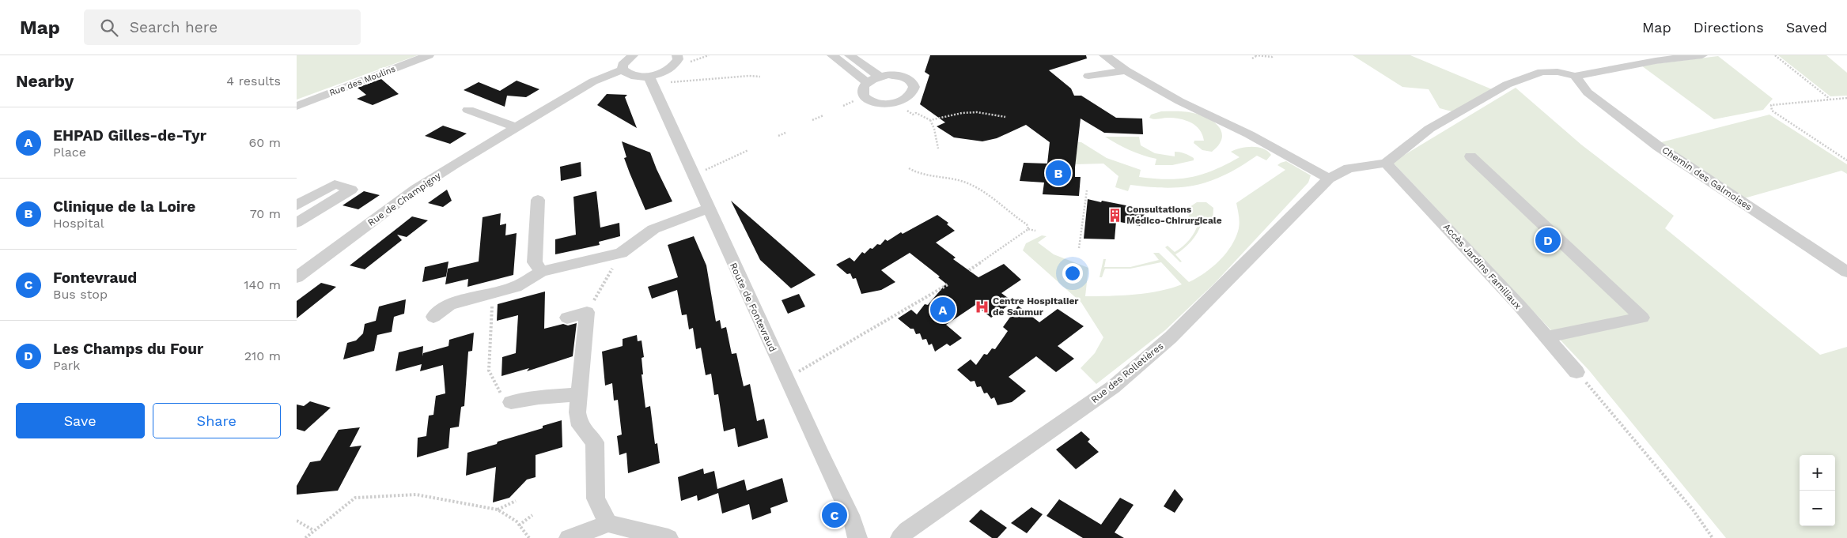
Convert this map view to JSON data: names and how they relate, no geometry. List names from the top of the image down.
{
  "streets": {
    "street": [
      "Rue des Moulins",
      "Chemin des Galmoises",
      "Rue de Champigny",
      "Accès Jardins Familiaux",
      "Route de Fontevraud",
      "Rue des Rolletières"
    ]
  },
  "places": {
    "building": ["Consultations Médico-Chirurgicale"],
    "hospital": ["Centre Hospitalier de Saumur"]
  },
  "page": {
    "header": "Map",
    "search": "Search here",
    "nav": ["Map", "Directions", "Saved"],
    "heading": ["Nearby", "4 results"],
    "list": [
      {
        "mark": "A",
        "name": "EHPAD Gilles-de-Tyr",
        "note": "Place",
        "value": "60 m"
      },
      {
        "mark": "B",
        "name": "Clinique de la Loire",
        "note": "Hospital",
        "value": "70 m"
      },
      {
        "mark": "C",
        "name": "Fontevraud",
        "note": "Bus stop",
        "value": "140 m"
      },
      {
        "mark": "D",
        "name": "Les Champs du Four",
        "note": "Park",
        "value": "210 m"
      }
    ],
    "pins": [
      "B",
      "D",
      "A",
      "C"
    ],
    "buttons": ["Save", "Share"],
    "map_buttons": ["+", "−"]
  }
}
